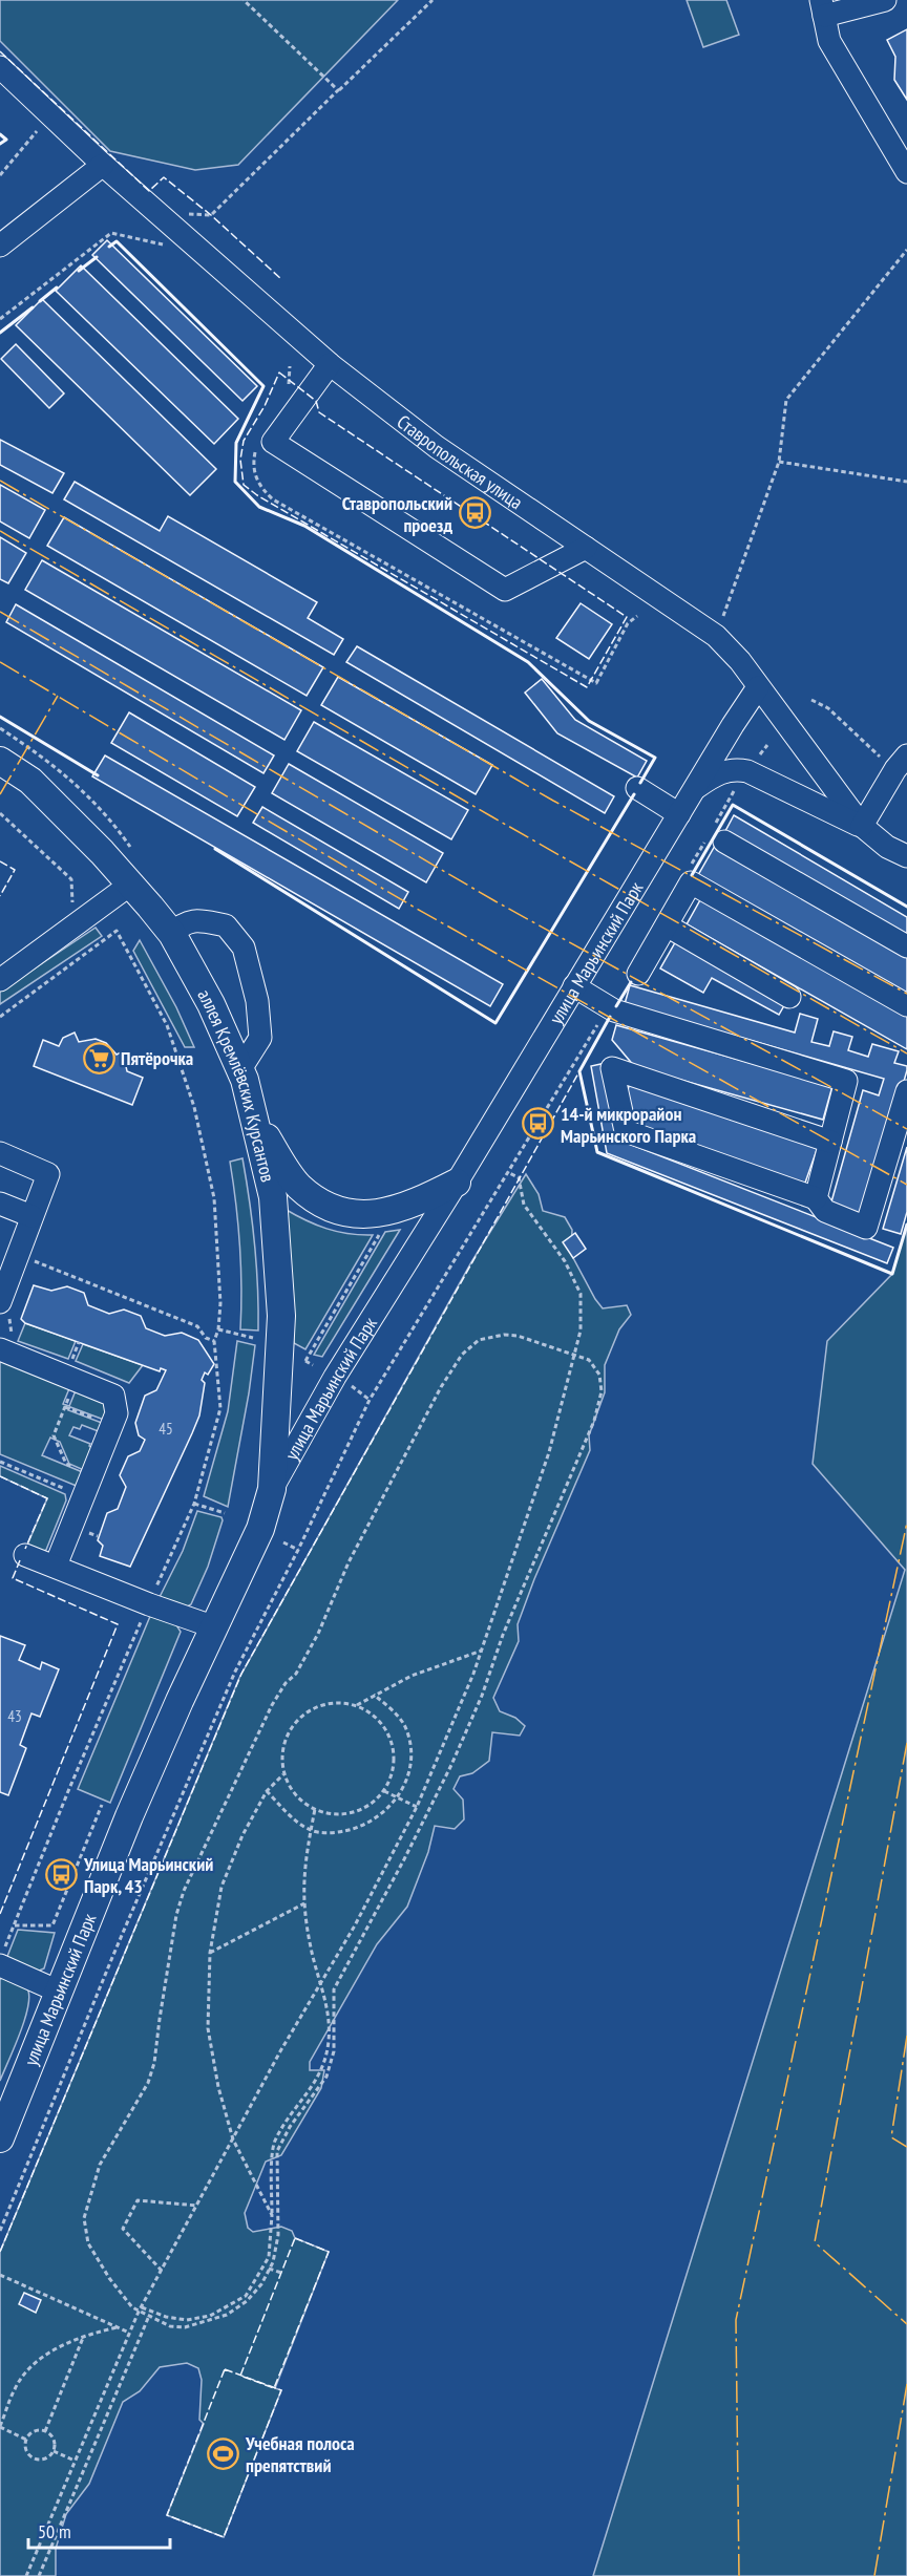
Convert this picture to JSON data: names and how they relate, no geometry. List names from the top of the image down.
{
  "streets": {
    "main road": ["улица Марьинский Парк", "аллея Кремлёвских Курсантов"],
    "street": ["Ставропольская улица"]
  },
  "crossings": [
    ["Ставропольская улица", "улица Марьинский Парк"],
    ["улица Марьинский Парк", "аллея Кремлёвских Курсантов"]
  ],
  "places": {
    "bus stop": ["Ставропольский проезд", "14-й микрорайон Марьинского Парка", "Улица Марьинский Парк, 43"],
    "supermarket": ["Пятёрочка"],
    "sports": ["Учебная полоса препятствий"]
  },
  "house_numbers": ["45", "43"],
  "scale_bar": "50 m"
}
